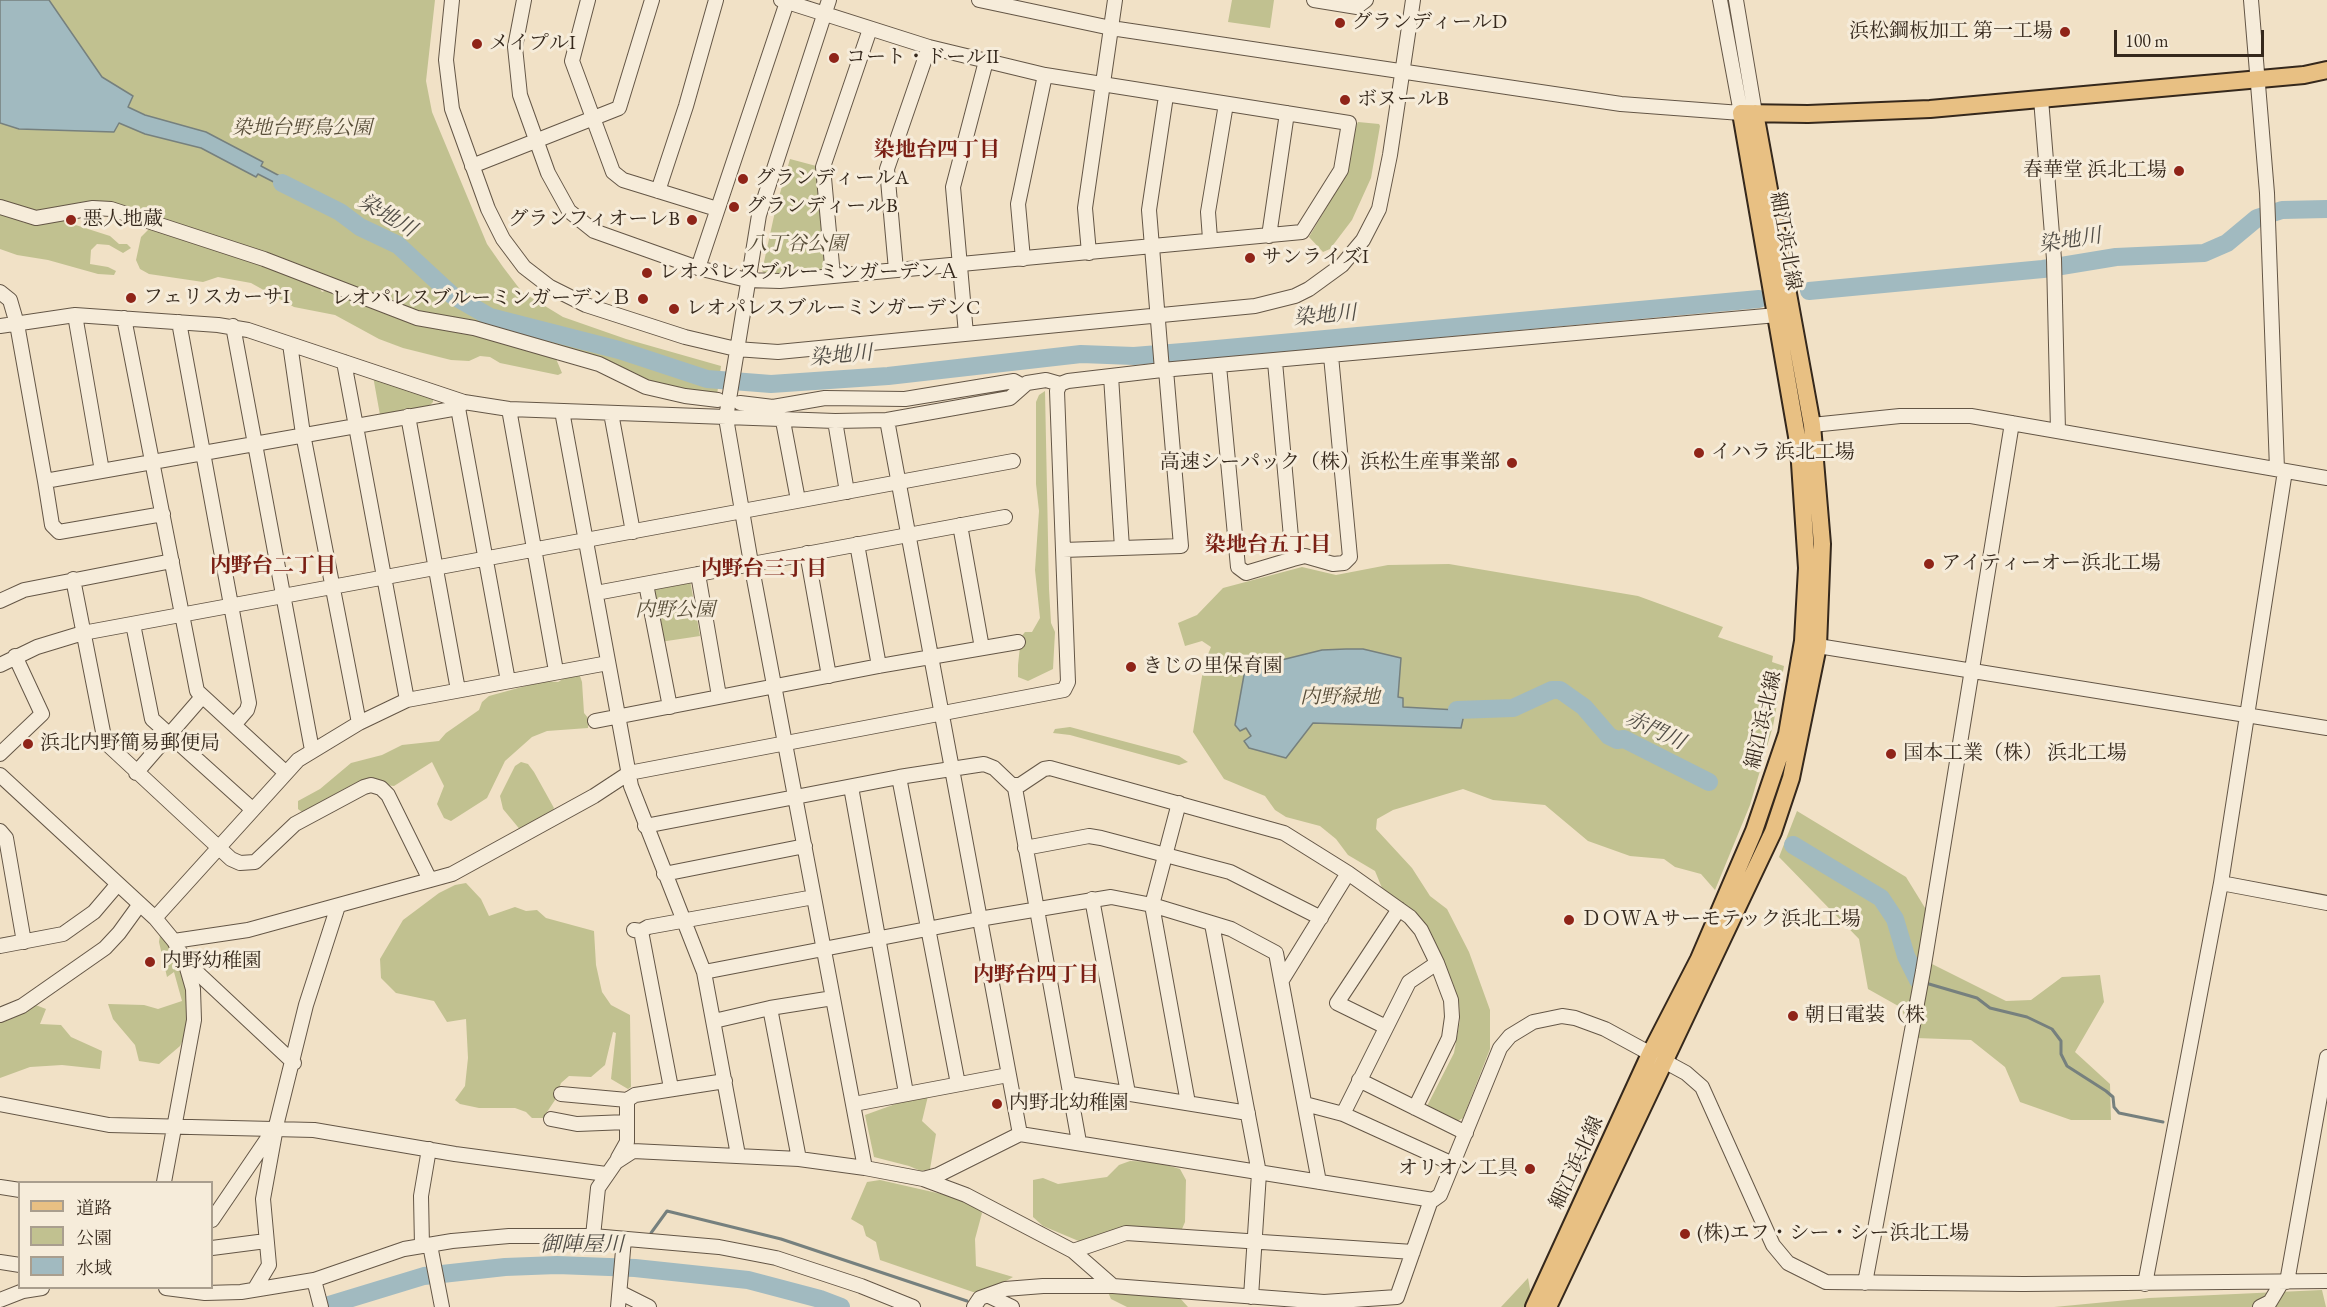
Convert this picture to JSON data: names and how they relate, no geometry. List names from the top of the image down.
{
  "streets": {
    "main road": ["細江浜北線"]
  },
  "districts": [
    "染地台四丁目",
    "染地台五丁目",
    "内野台二丁目",
    "内野台三丁目",
    "内野台四丁目"
  ],
  "water": ["染地川", "赤門川", "御陣屋川"],
  "parks": [
    "染地台野鳥公園",
    "八丁谷公園",
    "内野公園",
    "内野緑地"
  ],
  "places": [
    "グランディールD",
    "浜松鋼板加工 第一工場",
    "メイプルⅠ",
    "コート・ドールⅡ",
    "ボヌールB",
    "春華堂 浜北工場",
    "グランディールA",
    "グランディールB",
    "悪人地蔵",
    "グランフィオーレB",
    "サンライズⅠ",
    "レオパレスブルーミンガーデンＡ",
    "フェリスカーサⅠ",
    "レオパレスブルーミンガーデンＢ",
    "レオパレスブルーミンガーデンC",
    "イハラ 浜北工場",
    "高速シーパック（株）浜松生産事業部",
    "アイティーオー浜北工場",
    "きじの里保育園",
    "浜北内野簡易郵便局",
    "国本工業（株） 浜北工場",
    "ＤＯＷＡサーモテック浜北工場",
    "内野幼稚園",
    "朝日電装（株",
    "内野北幼稚園",
    "オリオン工具",
    "(株)エフ・シー・シー浜北工場"
  ],
  "legend": ["道路", "公園", "水域"],
  "scale_bar": "100 m"
}
